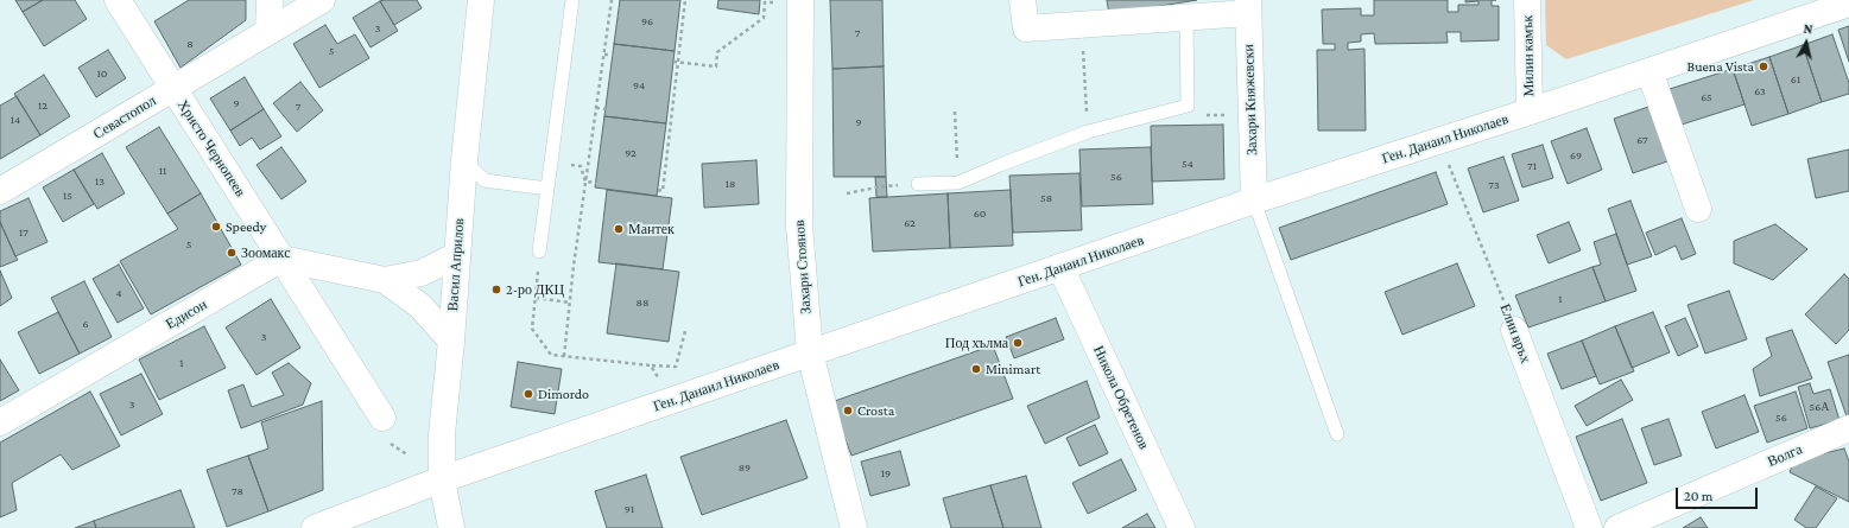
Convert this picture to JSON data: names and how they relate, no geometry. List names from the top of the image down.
{
  "streets": {
    "street": [
      "Милин камък",
      "Захари Княжевски",
      "Севастопол",
      "Ген. Данаил Николаев",
      "Христо Чернопеев",
      "Васил Априлов",
      "Захари Стоянов",
      "Едисон",
      "Елин връх",
      "Никола Обретенов",
      "Волга"
    ]
  },
  "crossings": [
    ["Милин камък", "Ген. Данаил Николаев"],
    ["Захари Княжевски", "Ген. Данаил Николаев"],
    ["Севастопол", "Христо Чернопеев"],
    ["Ген. Данаил Николаев", "Васил Априлов"],
    ["Ген. Данаил Николаев", "Захари Стоянов"],
    ["Ген. Данаил Николаев", "Елин връх"],
    ["Ген. Данаил Николаев", "Никола Обретенов"],
    ["Христо Чернопеев", "Едисон"]
  ],
  "places": [
    "Buena Vista",
    "Speedy",
    "Мантек",
    "Зоомакс",
    "2-ро ДКЦ",
    "Под хълма",
    "Minimart",
    "Dimordo",
    "Crosta"
  ],
  "house_numbers": [
    "96",
    "3",
    "7",
    "8",
    "5",
    "10",
    "61",
    "94",
    "63",
    "65",
    "9",
    "12",
    "7",
    "14",
    "9",
    "67",
    "92",
    "69",
    "54",
    "71",
    "11",
    "56",
    "13",
    "18",
    "73",
    "15",
    "58",
    "60",
    "62",
    "17",
    "5",
    "4",
    "1",
    "88",
    "6",
    "3",
    "1",
    "3",
    "56А",
    "56",
    "89",
    "19",
    "78",
    "91"
  ],
  "scale_bar": "20 m",
  "north": "top"
}
